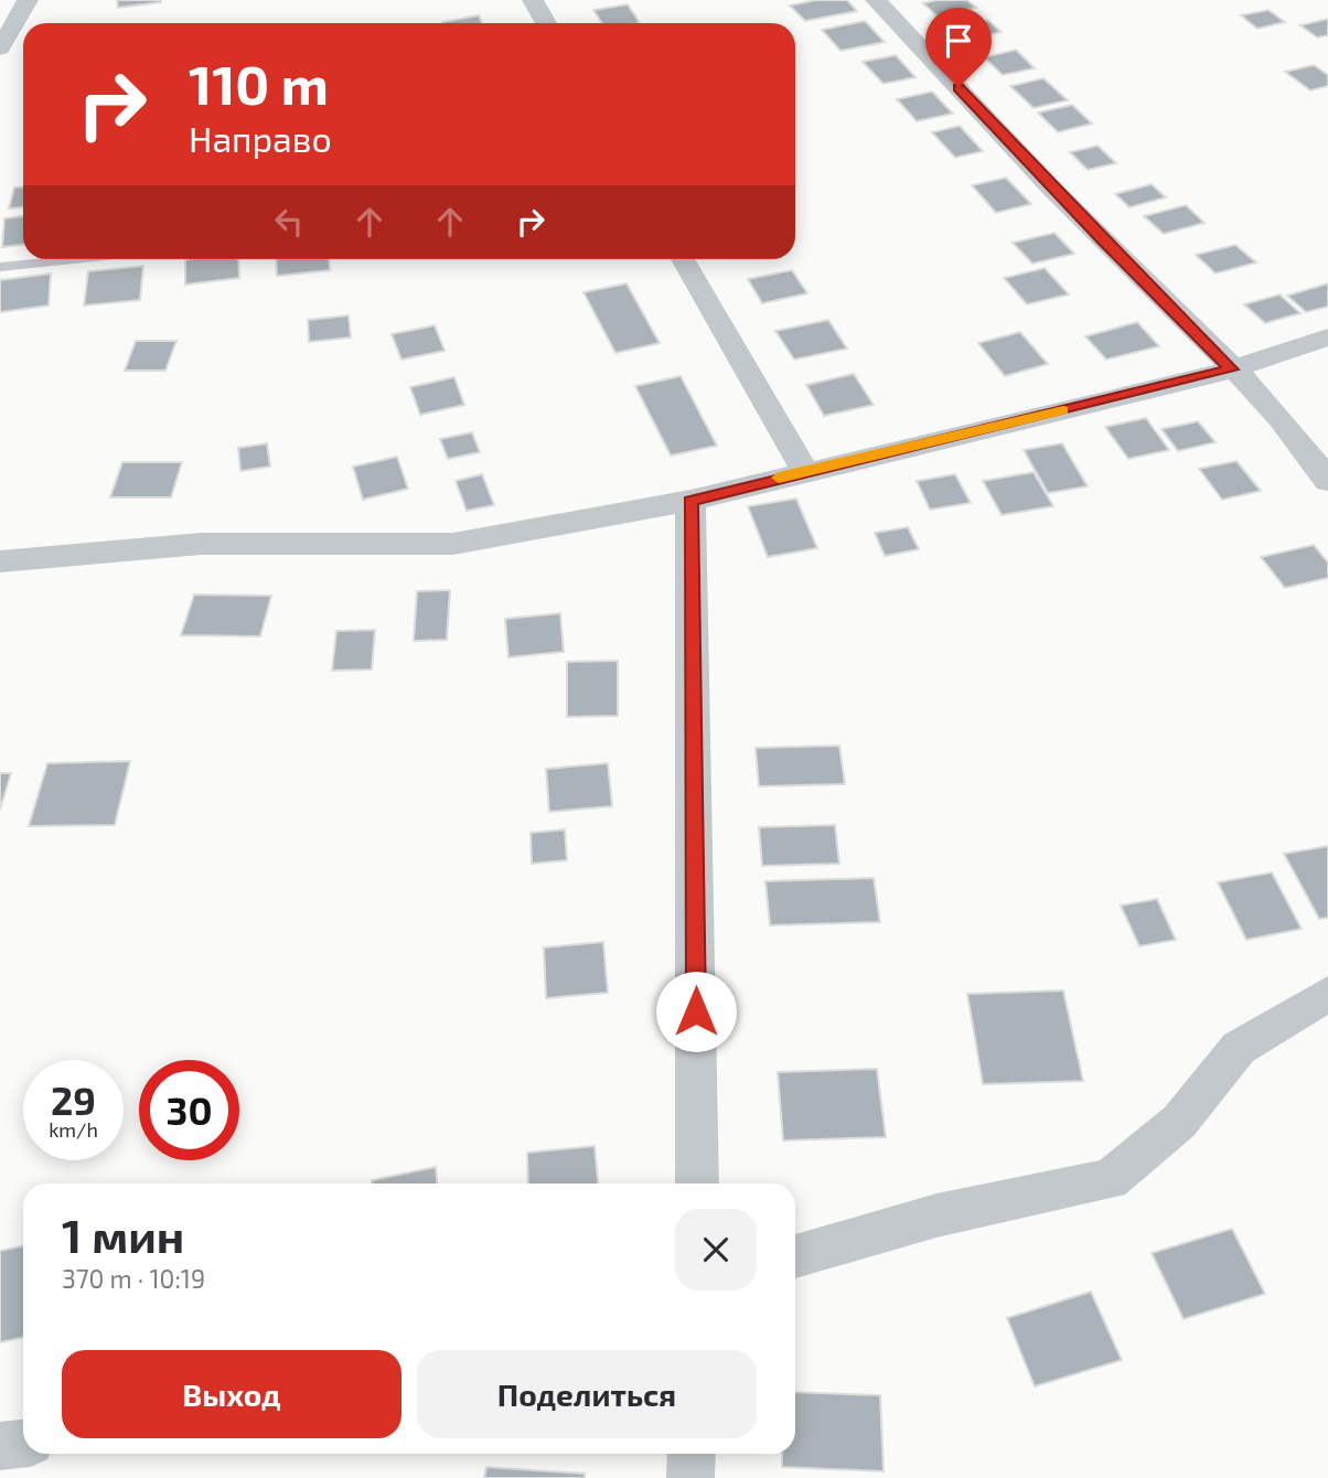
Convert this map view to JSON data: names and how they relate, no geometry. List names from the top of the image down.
{
  "page": {
    "turn": ["110 m", "Направо"],
    "speed": "29 km/h",
    "limit": "30",
    "heading": ["1 мин", "370 m · 10:19"],
    "buttons": ["Выход", "Поделиться"]
  }
}
